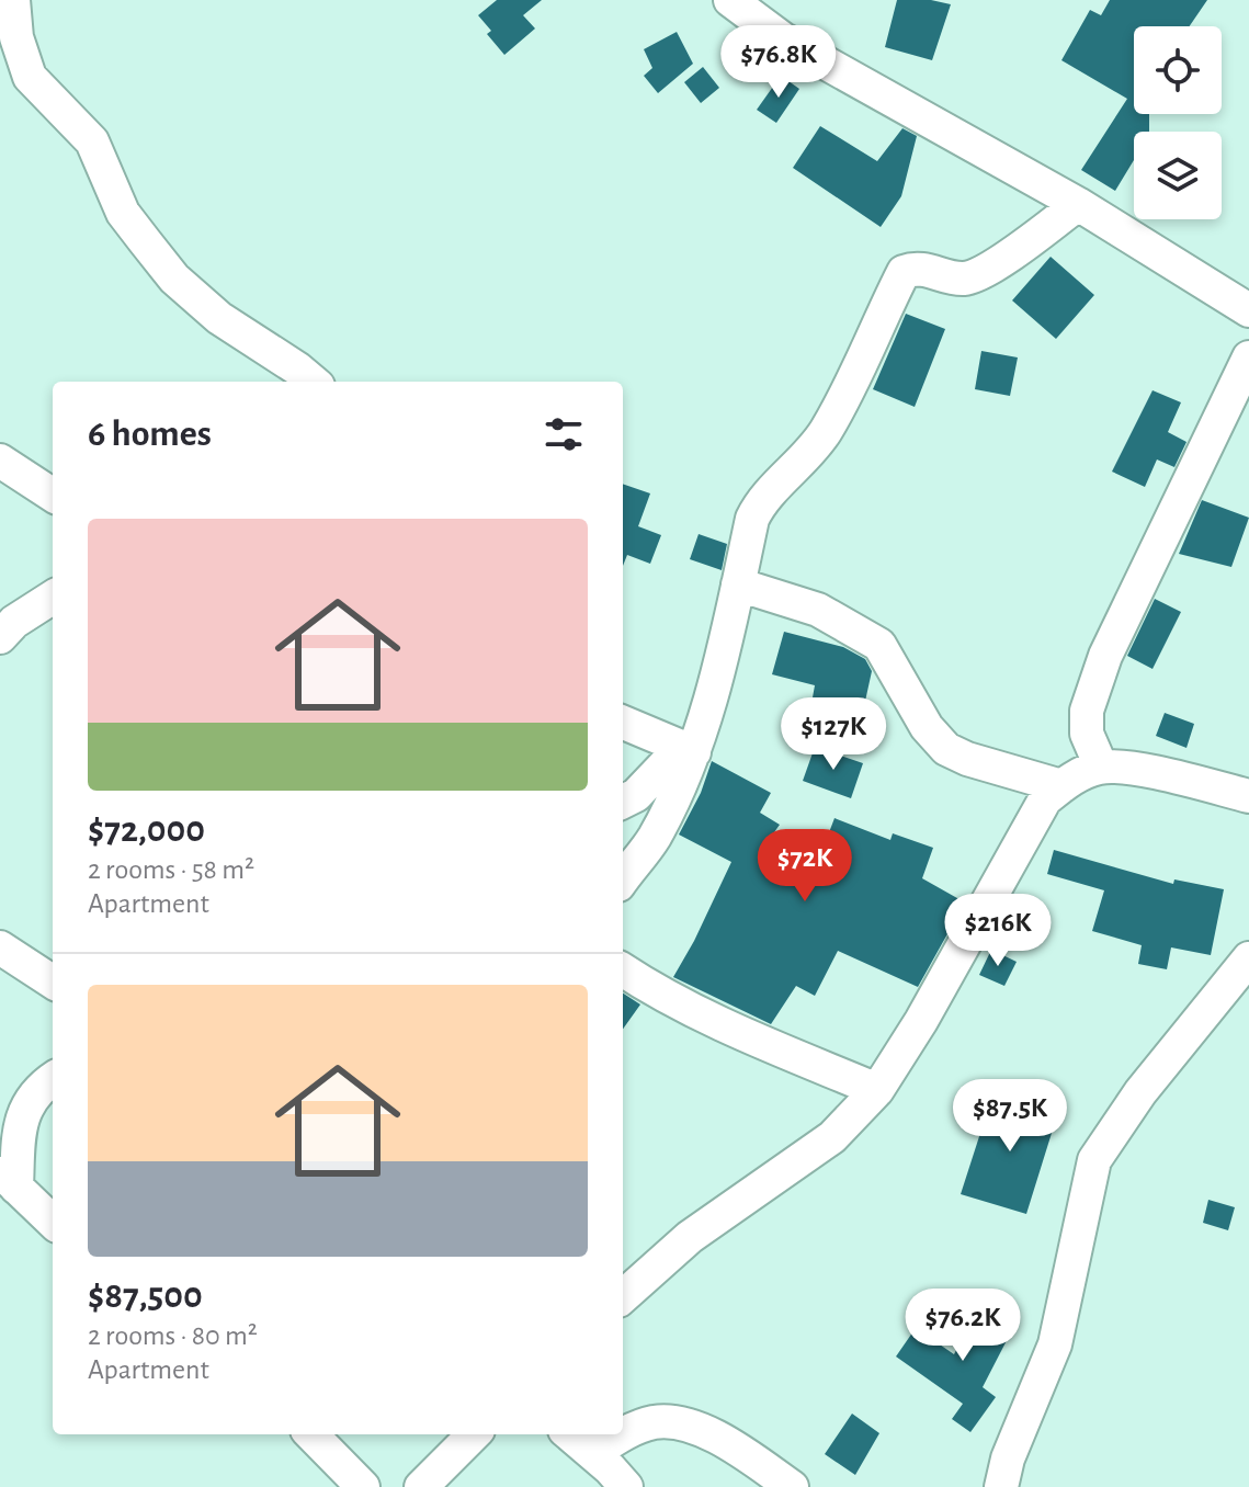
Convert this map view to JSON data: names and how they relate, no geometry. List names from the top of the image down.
{
  "page": {
    "price": [
      "$76.8K",
      "$127K",
      "$72K",
      "$216K",
      "$87.5K",
      "$76.2K"
    ],
    "heading": "6 homes",
    "list": [
      {
        "name": "$72,000",
        "note": "2 rooms · 58 m² · Apartment"
      },
      {
        "name": "$87,500",
        "note": "2 rooms · 80 m² · Apartment"
      }
    ]
  }
}
